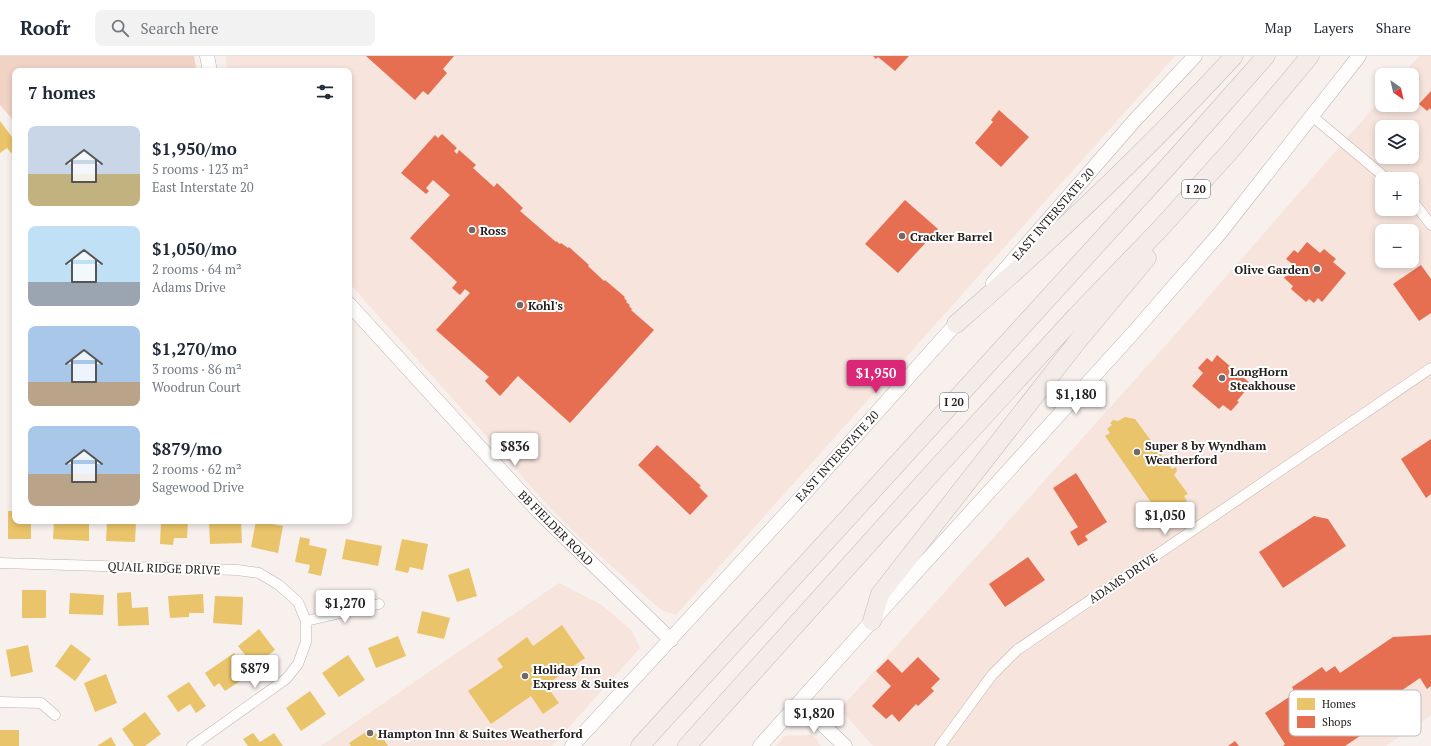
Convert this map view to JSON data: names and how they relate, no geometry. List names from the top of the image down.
{
  "streets": {
    "highway": ["I 20"],
    "main road": ["EAST INTERSTATE 20", "BB FIELDER ROAD"],
    "street": ["QUAIL RIDGE DRIVE", "ADAMS DRIVE"]
  },
  "crossings": [
    ["EAST INTERSTATE 20", "BB FIELDER ROAD"]
  ],
  "places": [
    "Ross",
    "Cracker Barrel",
    "Olive Garden",
    "Kohl's",
    "LongHorn Steakhouse",
    "Super 8 by Wyndham Weatherford",
    "Holiday Inn Express & Suites",
    "Hampton Inn & Suites Weatherford"
  ],
  "legend": ["Homes", "Shops"],
  "north": "bottom right",
  "page": {
    "header": "Roofr",
    "search": "Search here",
    "nav": ["Map", "Layers", "Share"],
    "map_buttons": ["+", "−"],
    "heading": "7 homes",
    "list": [
      {
        "name": "$1,950/mo",
        "note": "5 rooms · 123 m² · East Interstate 20"
      },
      {
        "name": "$1,050/mo",
        "note": "2 rooms · 64 m² · Adams Drive"
      },
      {
        "name": "$1,270/mo",
        "note": "3 rooms · 86 m² · Woodrun Court"
      },
      {
        "name": "$879/mo",
        "note": "2 rooms · 62 m² · Sagewood Drive"
      }
    ],
    "price": [
      "$1,950",
      "$1,180",
      "$836",
      "$1,050",
      "$1,270",
      "$879",
      "$1,820"
    ]
  }
}
